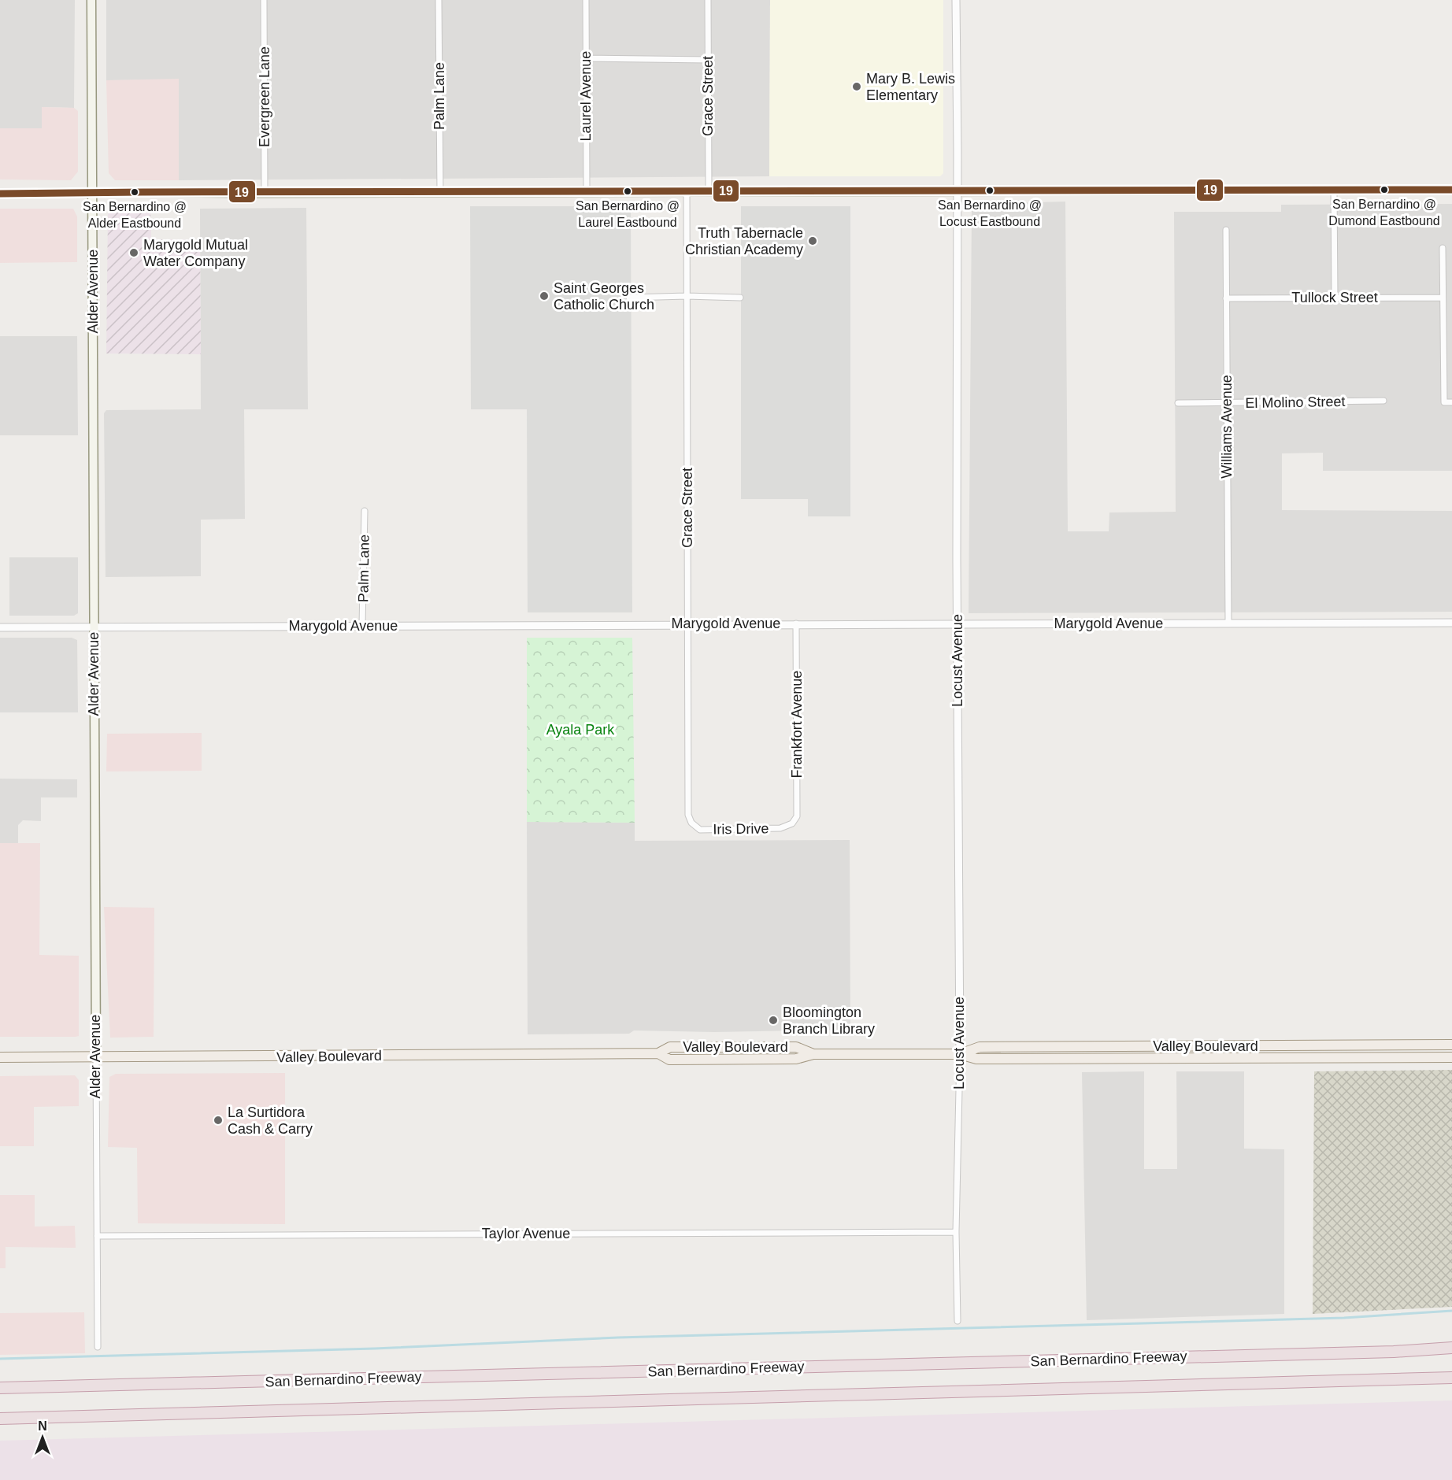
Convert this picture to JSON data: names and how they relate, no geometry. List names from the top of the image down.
{
  "streets": {
    "highway": ["San Bernardino Freeway"],
    "main road": ["Alder Avenue", "Valley Boulevard"],
    "street": [
      "Palm Lane",
      "Laurel Avenue",
      "Grace Street",
      "Evergreen Lane",
      "Tullock Street",
      "El Molino Street",
      "Williams Avenue",
      "Marygold Avenue",
      "Locust Avenue",
      "Frankfort Avenue",
      "Iris Drive",
      "Taylor Avenue"
    ]
  },
  "crossings": [
    ["Palm Lane", "Marygold Avenue"],
    ["Grace Street", "Marygold Avenue"],
    ["Grace Street", "Iris Drive"],
    ["Alder Avenue", "Marygold Avenue"],
    ["Alder Avenue", "Valley Boulevard"],
    ["Alder Avenue", "Taylor Avenue"],
    ["Tullock Street", "Williams Avenue"],
    ["El Molino Street", "Williams Avenue"],
    ["Williams Avenue", "Marygold Avenue"],
    ["Marygold Avenue", "Locust Avenue"],
    ["Marygold Avenue", "Frankfort Avenue"],
    ["Locust Avenue", "Valley Boulevard"],
    ["Locust Avenue", "Taylor Avenue"],
    ["Frankfort Avenue", "Iris Drive"]
  ],
  "parks": ["Ayala Park"],
  "places": [
    "Mary B. Lewis Elementary",
    "San Bernardino @ Dumond Eastbound",
    "San Bernardino @ Locust Eastbound",
    "San Bernardino @ Laurel Eastbound",
    "San Bernardino @ Alder Eastbound",
    "Truth Tabernacle Christian Academy",
    "Marygold Mutual Water Company",
    "Saint Georges Catholic Church",
    "Bloomington Branch Library",
    "La Surtidora Cash & Carry"
  ],
  "lines": ["transit line 19"],
  "north": "top"
}
